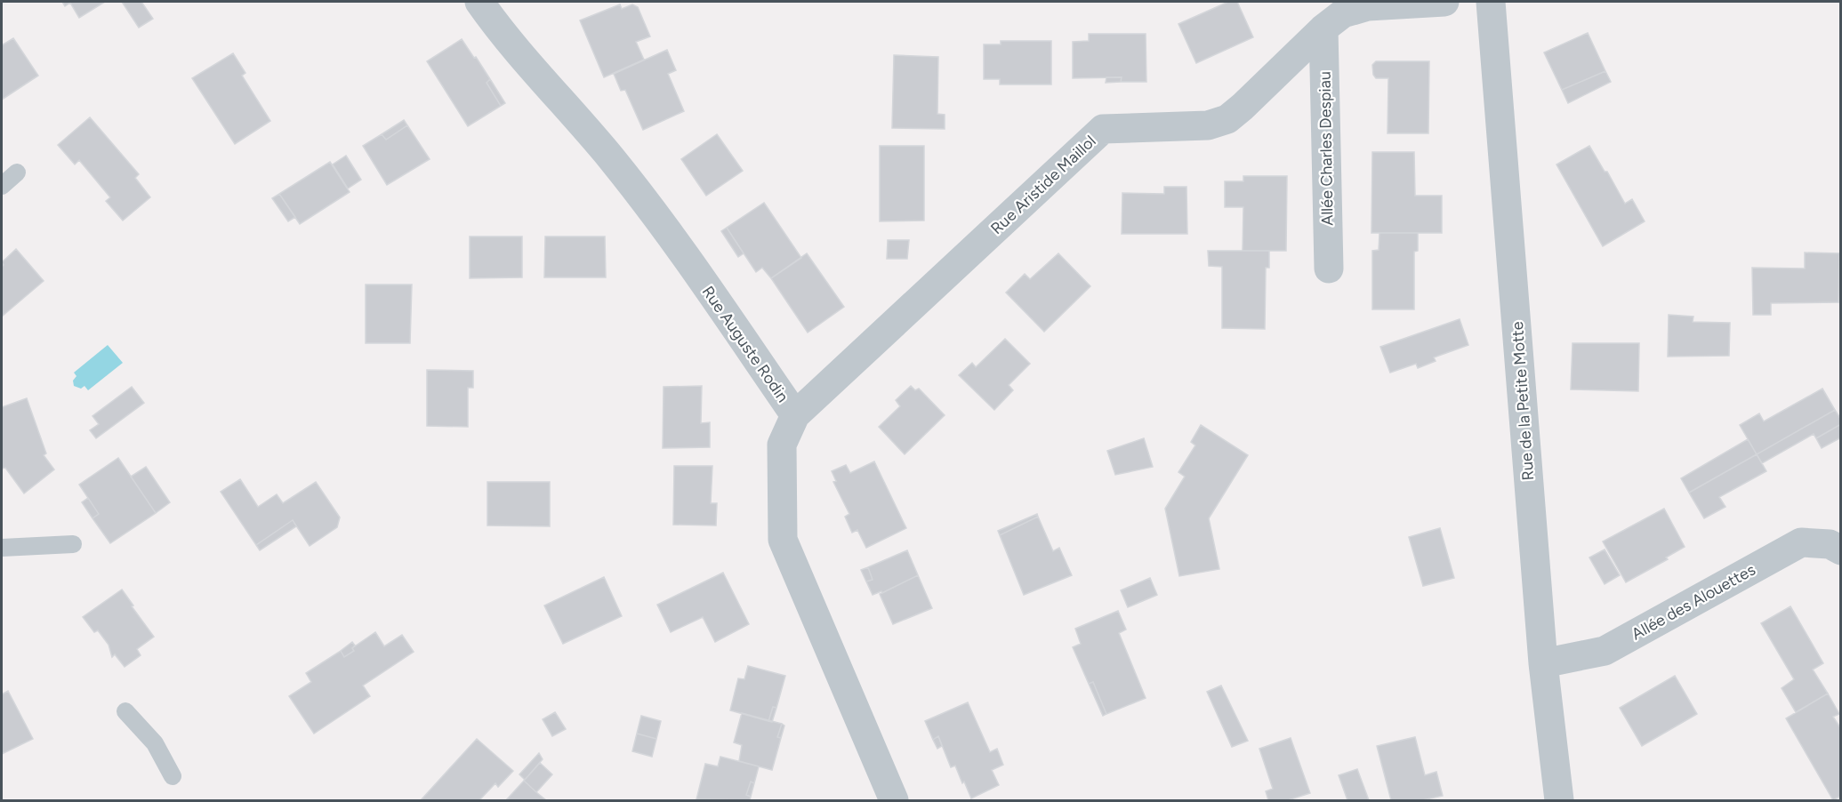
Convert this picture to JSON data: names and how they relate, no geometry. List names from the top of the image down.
{
  "streets": {
    "street": [
      "Allée Charles Despiau",
      "Rue Aristide Maillol",
      "Rue Auguste Rodin",
      "Rue de la Petite Motte",
      "Allée des Alouettes"
    ]
  },
  "crossings": [
    ["Allée Charles Despiau", "Rue Aristide Maillol"],
    ["Rue Aristide Maillol", "Rue Auguste Rodin"],
    ["Rue de la Petite Motte", "Allée des Alouettes"]
  ]
}
